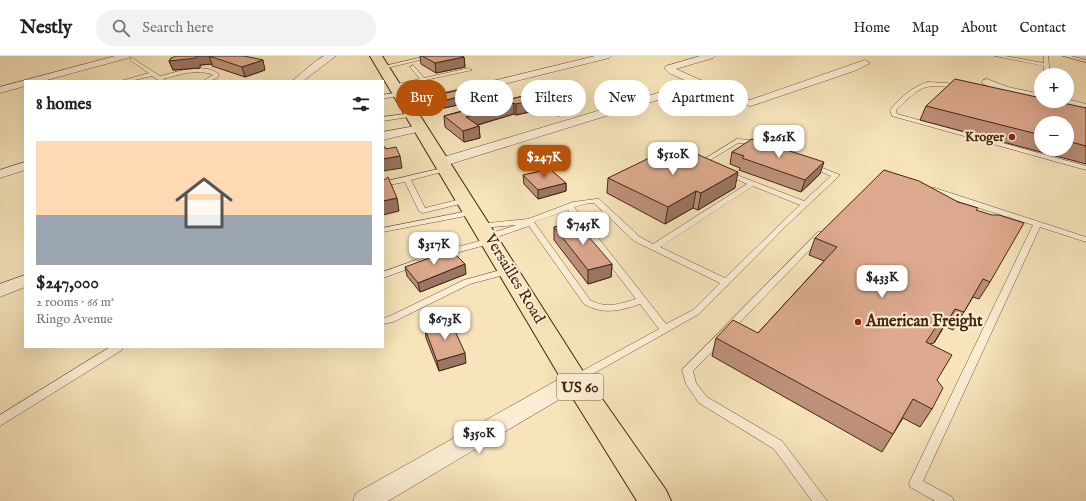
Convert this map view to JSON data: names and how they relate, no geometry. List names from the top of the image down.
{
  "streets": {
    "highway": ["Versailles Road", "US 60"]
  },
  "places": ["Kroger", "American Freight"],
  "page": {
    "header": "Nestly",
    "search": "Search here",
    "nav": [
      "Home",
      "Map",
      "About",
      "Contact"
    ],
    "map_buttons": ["+", "−"],
    "chip": [
      "Buy",
      "Rent",
      "Filters",
      "New",
      "Apartment"
    ],
    "heading": "8 homes",
    "price": [
      "$261K",
      "$510K",
      "$247K",
      "$745K",
      "$317K",
      "$433K",
      "$673K",
      "$350K"
    ],
    "list": [
      {
        "name": "$247,000",
        "note": "2 rooms · 66 m² · Ringo Avenue"
      }
    ]
  }
}
